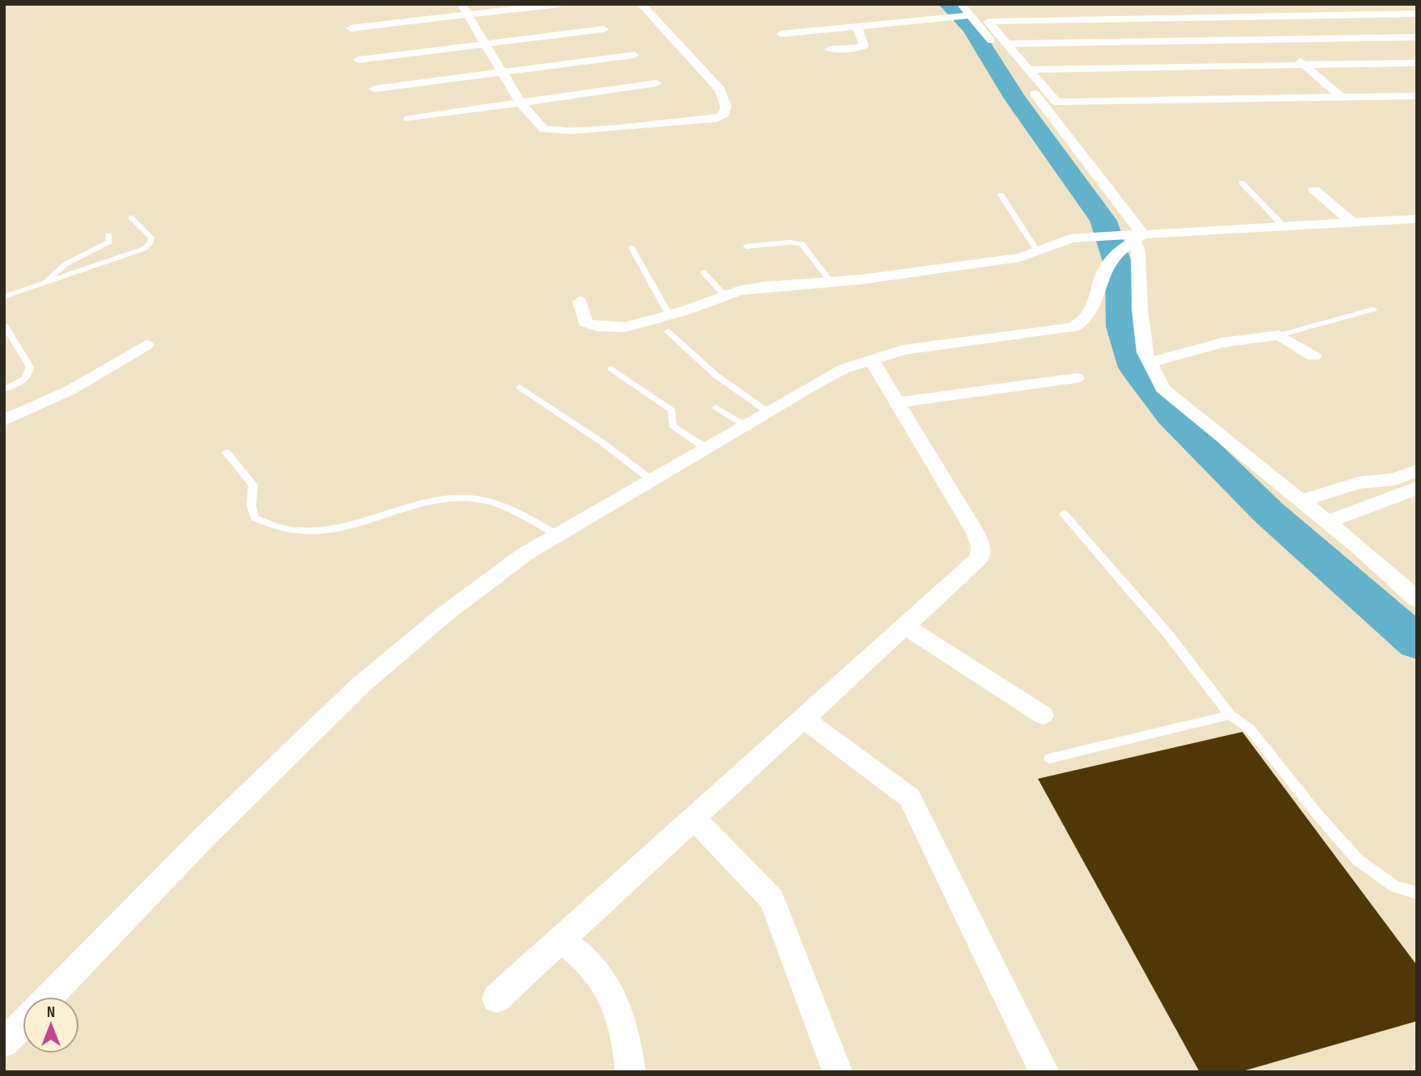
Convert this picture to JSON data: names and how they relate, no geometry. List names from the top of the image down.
{
  "north": "top"
}
